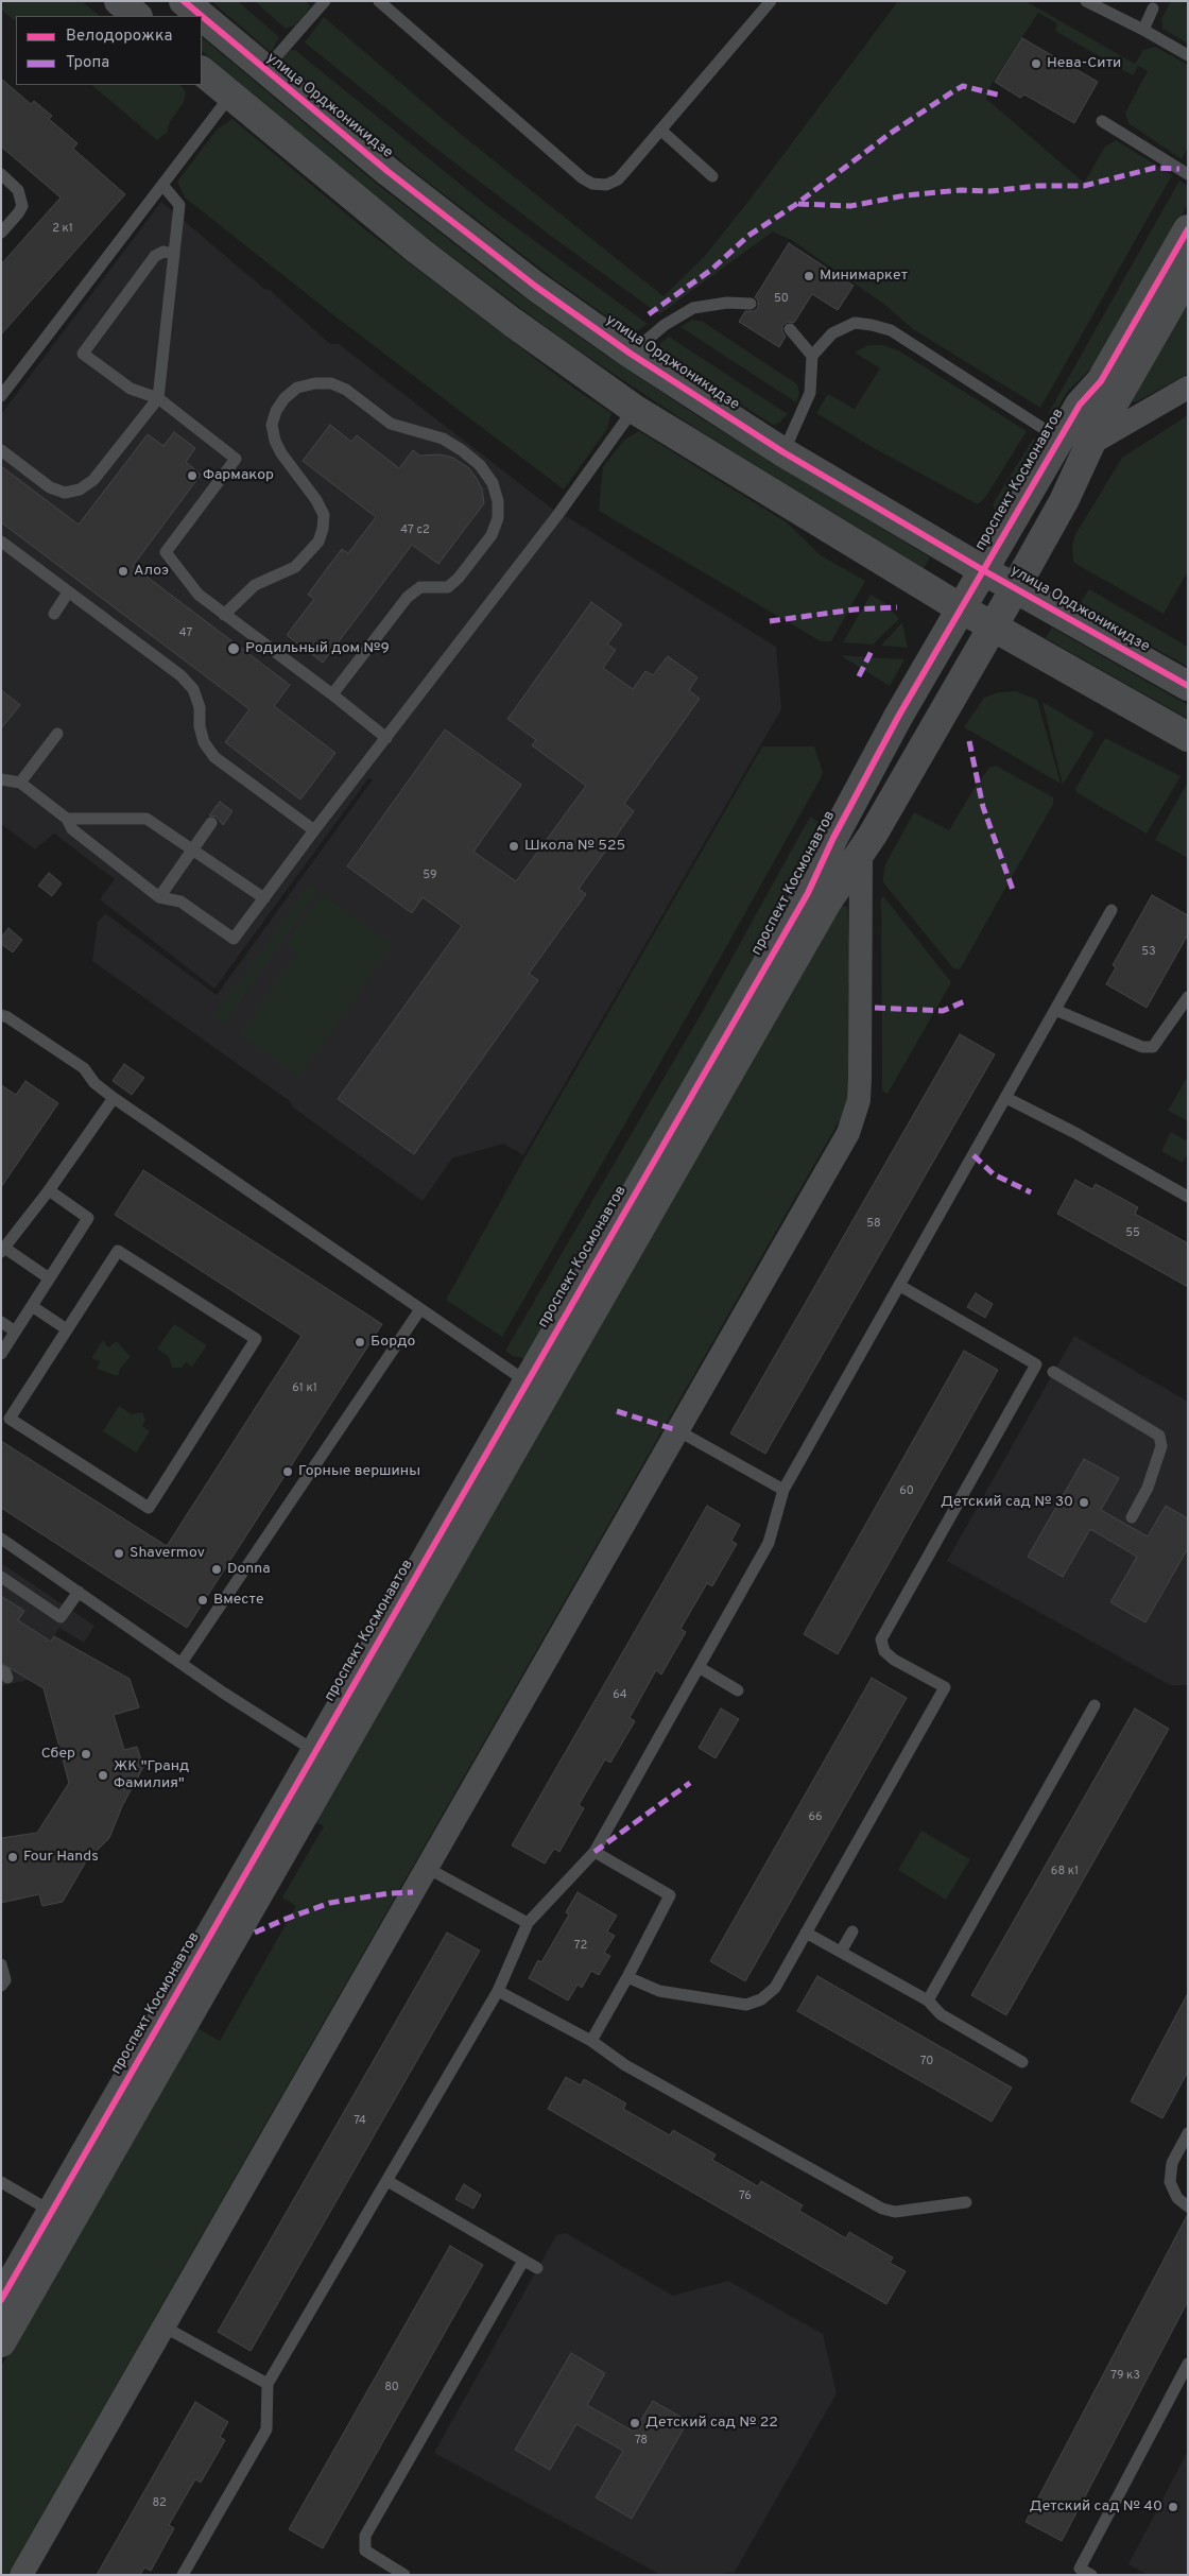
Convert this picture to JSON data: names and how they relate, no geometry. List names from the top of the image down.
{
  "streets": {
    "street": ["улица Орджоникидзе", "проспект Космонавтов"]
  },
  "crossings": [
    ["улица Орджоникидзе", "проспект Космонавтов"]
  ],
  "places": [
    "Нева-Сити",
    "Минимаркет",
    "Фармакор",
    "Алоэ",
    "Родильный дом №9",
    "Школа № 525",
    "Бордо",
    "Горные вершины",
    "Детский сад № 30",
    "Shavermov",
    "Donna",
    "Вместе",
    "Сбер",
    "ЖК \"Гранд Фамилия\"",
    "Four Hands",
    "Детский сад № 22",
    "Детский сад № 40"
  ],
  "house_numbers": [
    "2 к1",
    "50",
    "47 с2",
    "47",
    "59",
    "53",
    "58",
    "55",
    "61 к1",
    "60",
    "64",
    "66",
    "68 к1",
    "72",
    "70",
    "74",
    "76",
    "79 к3",
    "80",
    "78",
    "82"
  ],
  "legend": ["Велодорожка", "Тропа"]
}
